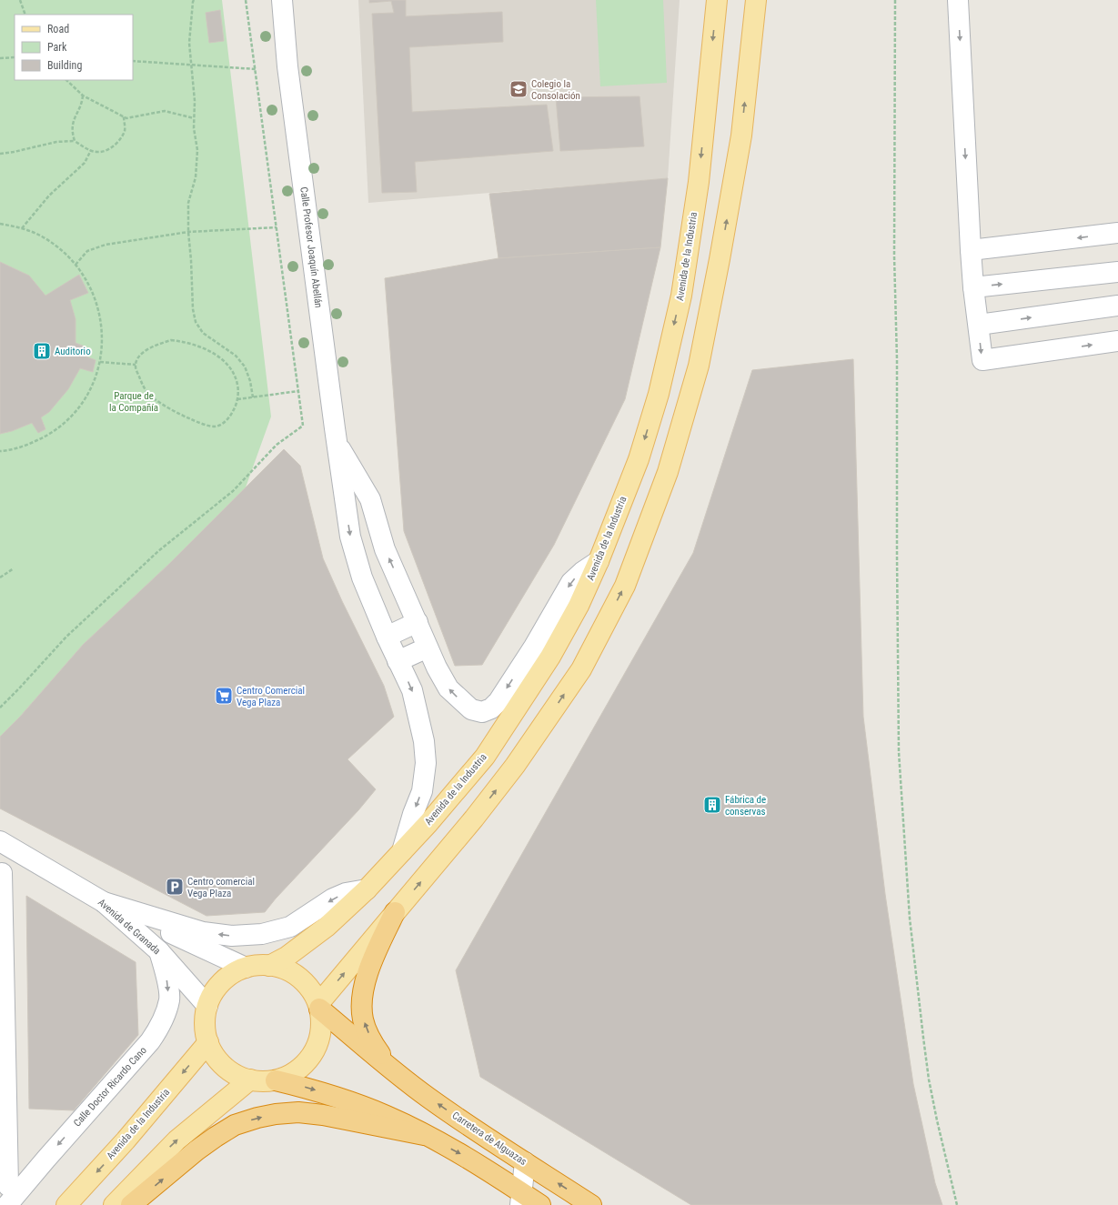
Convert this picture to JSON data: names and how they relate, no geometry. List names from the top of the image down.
{
  "streets": {
    "highway": ["Carretera de Alguazas"],
    "main road": ["Avenida de la Industria"],
    "street": ["Calle Profesor Joaquín Abellán", "Avenida de Granada", "Calle Doctor Ricardo Cano"]
  },
  "crossings": [
    ["Calle Profesor Joaquín Abellán", "Avenida de la Industria"],
    ["Avenida de la Industria", "Avenida de Granada"],
    ["Avenida de la Industria", "Carretera de Alguazas"],
    ["Avenida de Granada", "Calle Doctor Ricardo Cano"],
    ["Avenida de Granada", "Carretera de Alguazas"]
  ],
  "one_way": ["Calle Doctor Ricardo Cano"],
  "parks": ["Parque de la Compañía"],
  "places": {
    "school or university": ["Colegio la Consolación"],
    "building": ["Auditorio", "Fábrica de conservas"],
    "supermarket": ["Centro Comercial Vega Plaza"],
    "parking": ["Centro comercial Vega Plaza"]
  },
  "legend": ["Road", "Park", "Building"]
}
